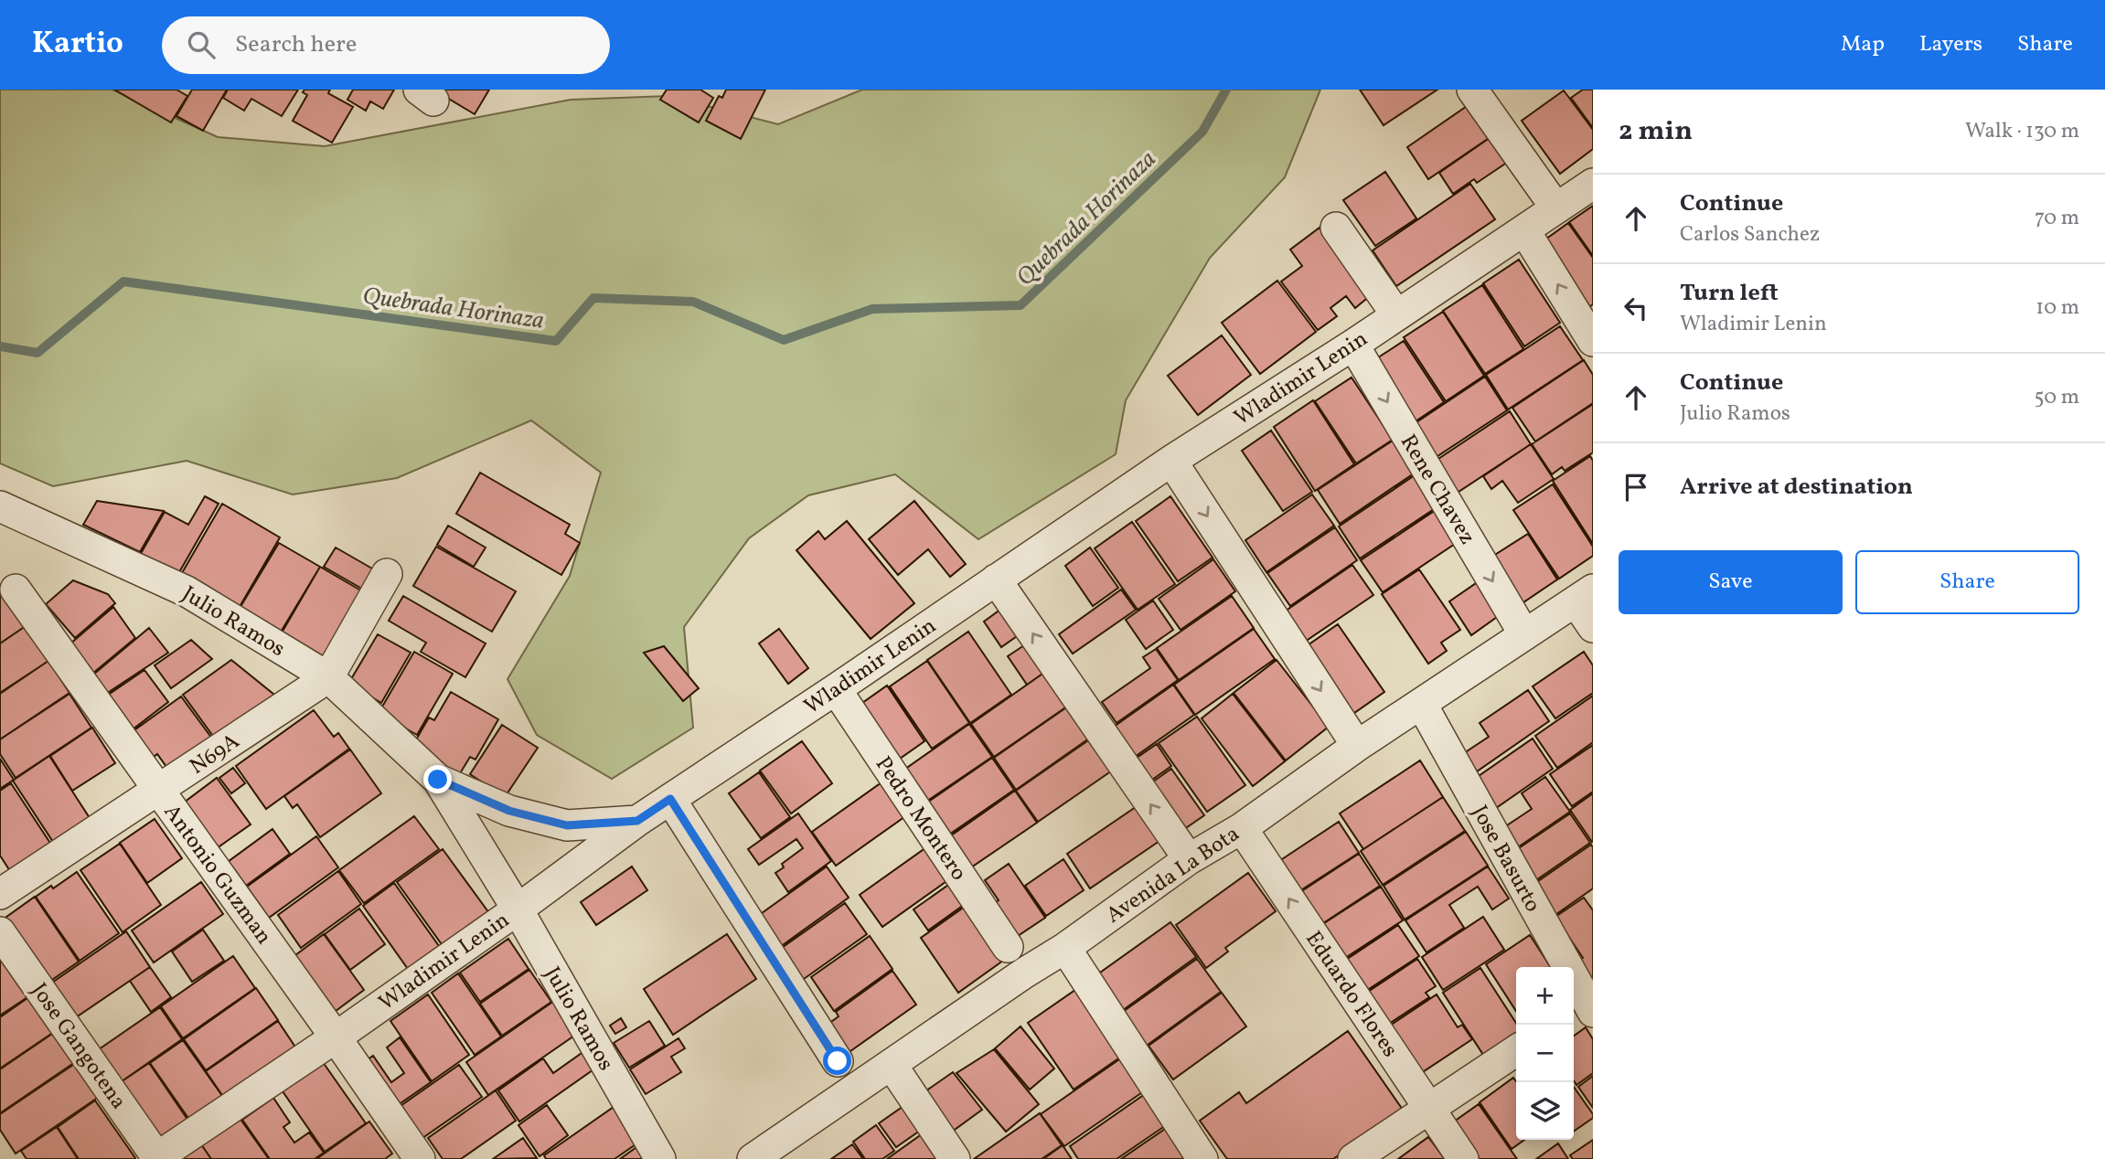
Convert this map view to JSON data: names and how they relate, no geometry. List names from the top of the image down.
{
  "streets": {
    "street": [
      "Wladimir Lenin",
      "Rene Chavez",
      "Julio Ramos",
      "N69A",
      "Pedro Montero",
      "Jose Basurto",
      "Antonio Guzman",
      "Avenida La Bota",
      "Eduardo Flores",
      "Jose Gangotena"
    ]
  },
  "crossings": [
    ["Wladimir Lenin", "Rene Chavez"],
    ["Wladimir Lenin", "Julio Ramos"],
    ["Wladimir Lenin", "Pedro Montero"],
    ["Wladimir Lenin", "Antonio Guzman"],
    ["Wladimir Lenin", "Jose Gangotena"],
    ["Rene Chavez", "Avenida La Bota"],
    ["Julio Ramos", "N69A"],
    ["N69A", "Antonio Guzman"],
    ["Jose Basurto", "Avenida La Bota"],
    ["Avenida La Bota", "Eduardo Flores"]
  ],
  "water": ["Quebrada Horinaza"],
  "page": {
    "header": "Kartio",
    "search": "Search here",
    "nav": ["Map", "Layers", "Share"],
    "heading": ["2 min", "Walk · 130 m"],
    "list": [
      ["Continue", "Carlos Sanchez", "70 m"],
      ["Turn left", "Wladimir Lenin", "10 m"],
      ["Continue", "Julio Ramos", "50 m"],
      "Arrive at destination"
    ],
    "buttons": ["Save", "Share"],
    "map_buttons": ["+", "−"]
  }
}
